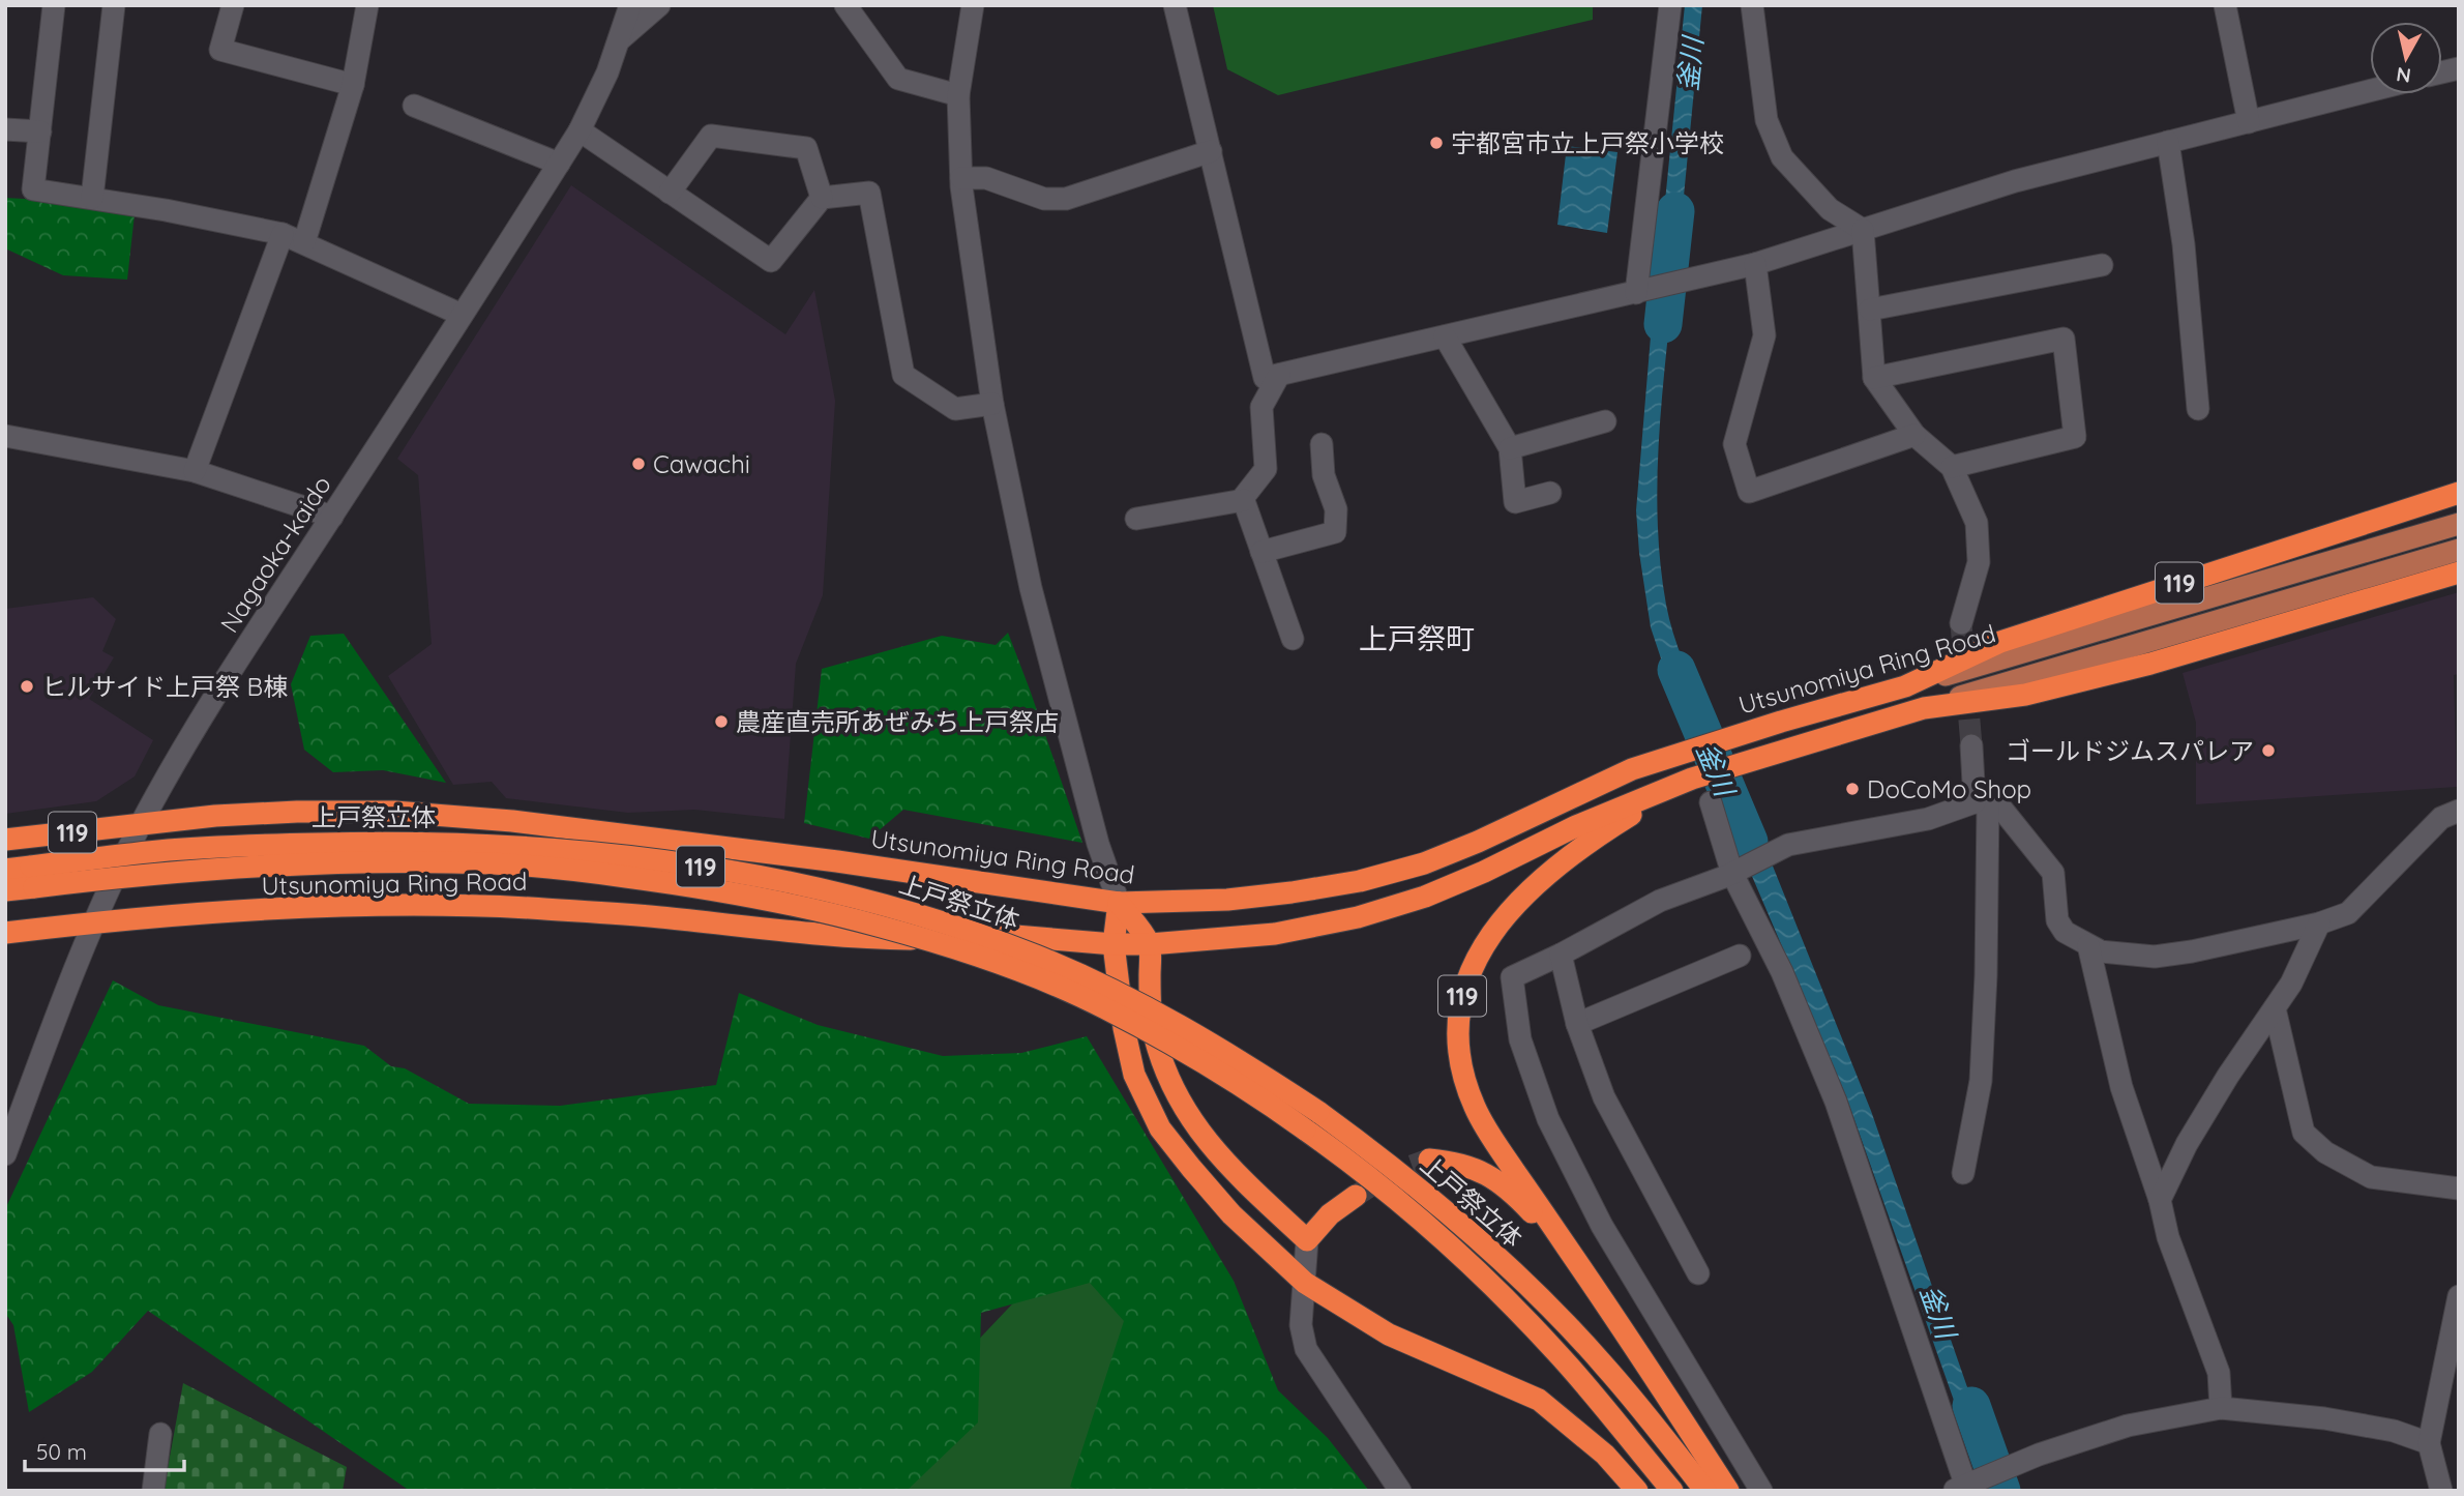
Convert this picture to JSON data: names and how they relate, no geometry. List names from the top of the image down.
{
  "streets": {
    "highway": ["119", "Utsunomiya Ring Road", "上戸祭立体"],
    "street": ["Nagaoka-kaido"]
  },
  "crossings": [
    ["Nagaoka-kaido", "Utsunomiya Ring Road"],
    ["119", "Utsunomiya Ring Road"]
  ],
  "districts": ["上戸祭町"],
  "water": ["釜川"],
  "places": [
    "宇都宮市立上戸祭小学校",
    "Cawachi",
    "ヒルサイド上戸祭 B棟",
    "農産直売所あぜみち上戸祭店",
    "ゴールドジムスパレア",
    "DoCoMo Shop"
  ],
  "scale_bar": "50 m",
  "north": "bottom"
}
